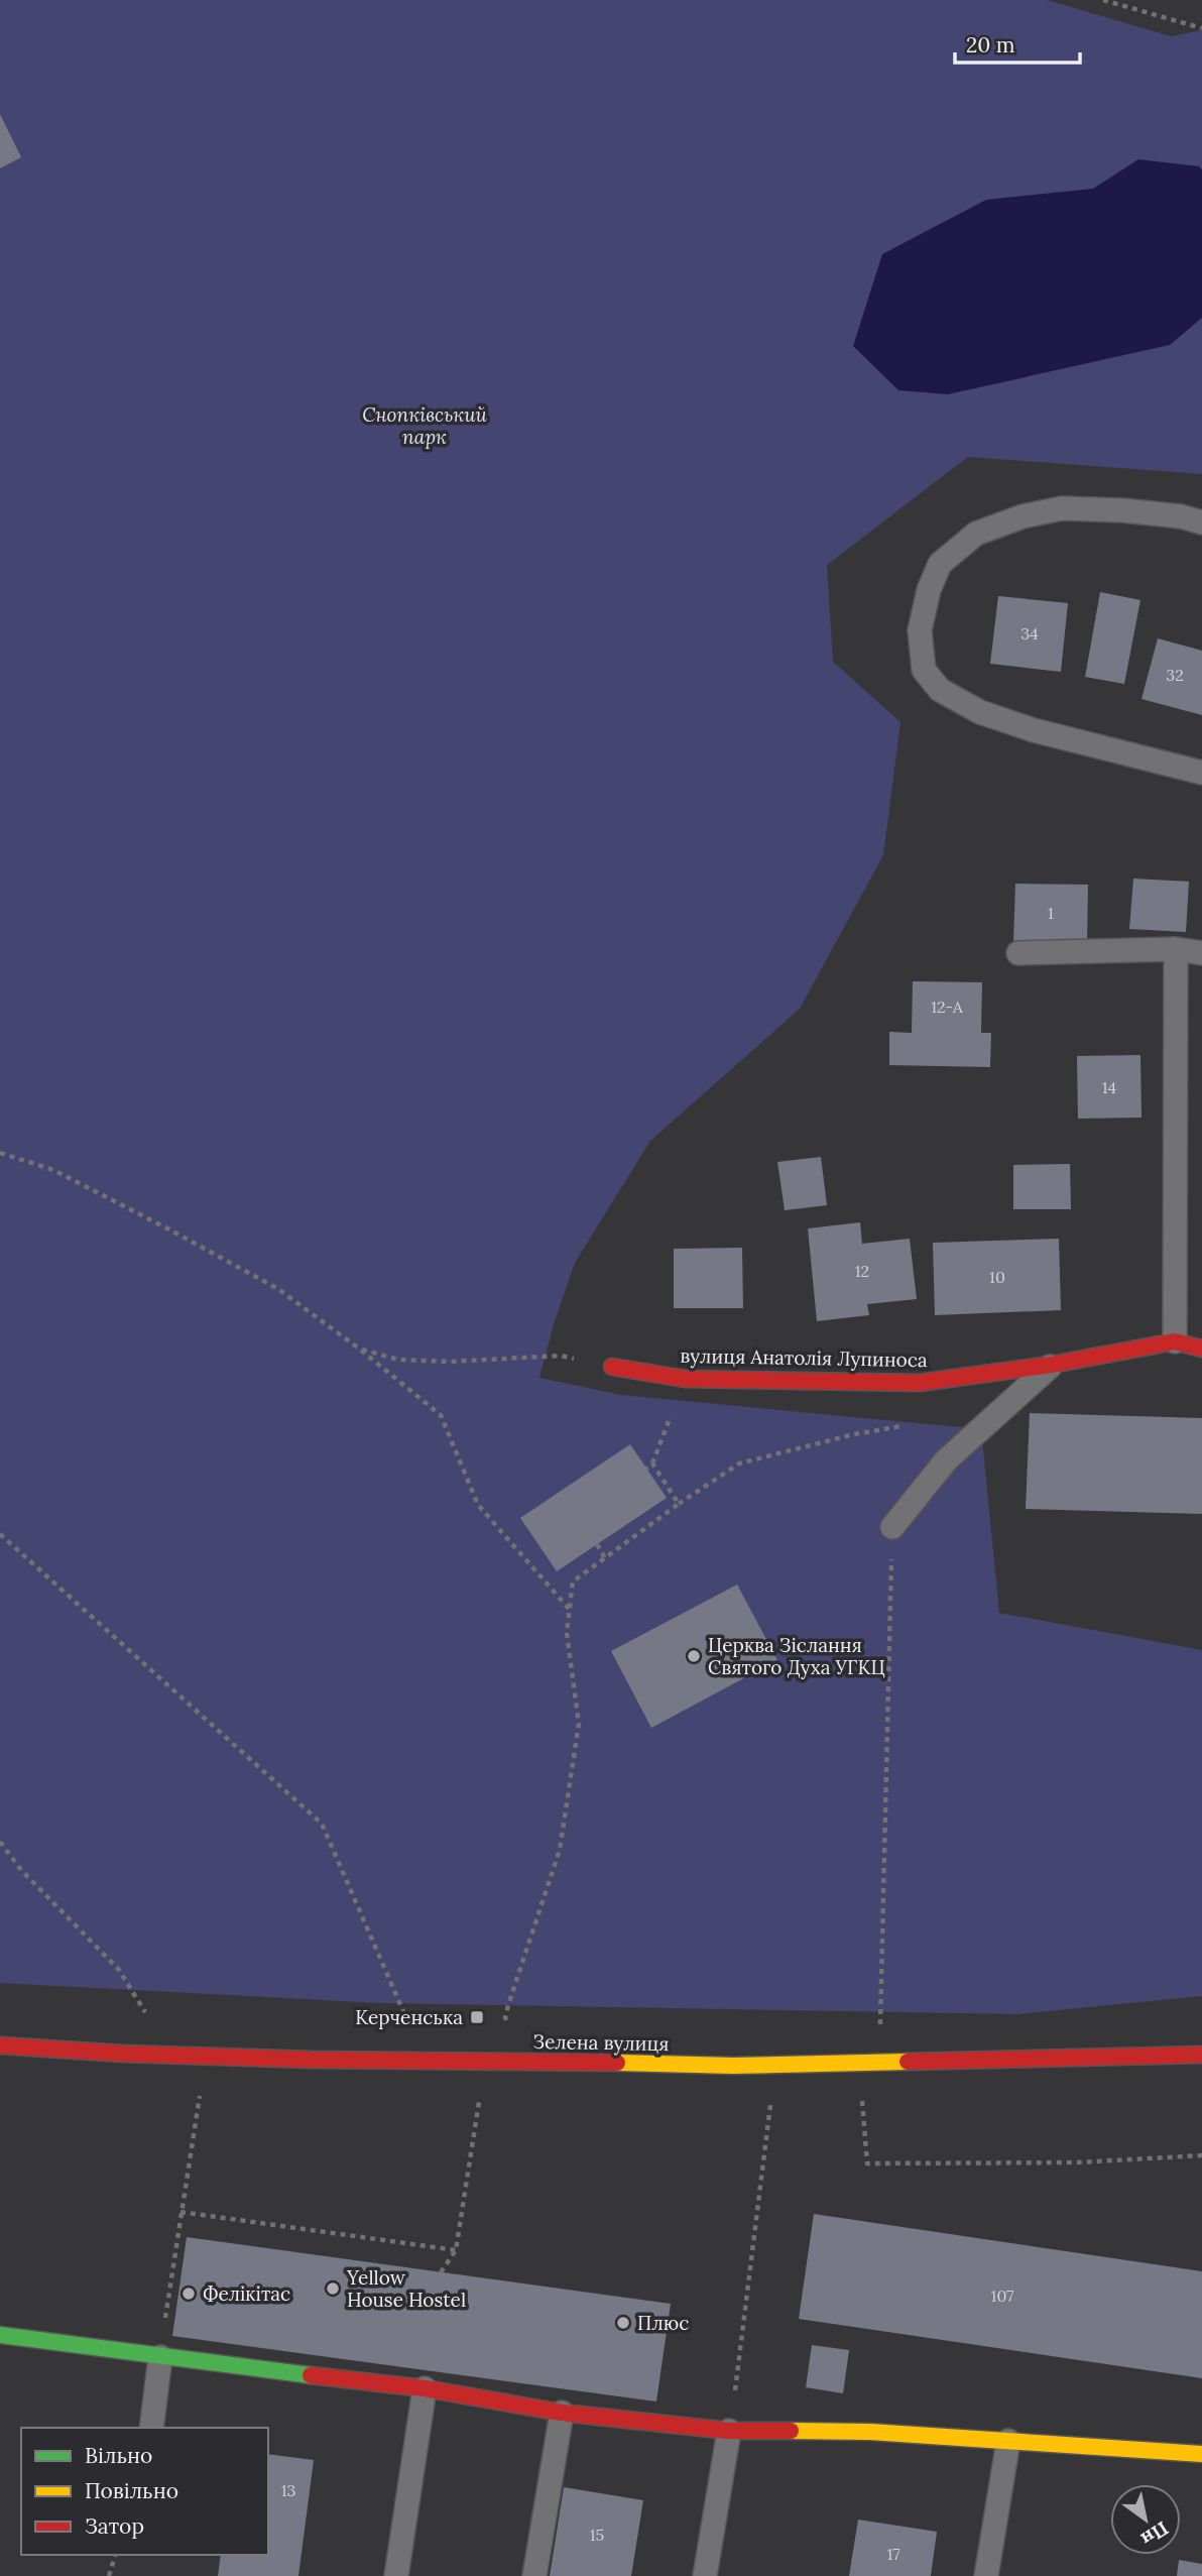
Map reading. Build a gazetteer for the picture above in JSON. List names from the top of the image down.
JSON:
{
  "streets": {
    "street": ["вулиця Анатолія Лупиноса", "Зелена вулиця"]
  },
  "parks": ["Снопківський парк"],
  "places": {
    "other": [
      "Церква Зіслання Святого Духа УГКЦ",
      "Yellow House Hostel",
      "Фелікітас",
      "Плюс"
    ],
    "transit": ["Керченська"]
  },
  "house_numbers": [
    "34",
    "32",
    "1",
    "12-А",
    "14",
    "12",
    "10",
    "107",
    "13",
    "15",
    "17"
  ],
  "legend": ["Вільно", "Повільно", "Затор"],
  "scale_bar": "20 m",
  "north": "bottom right"
}
